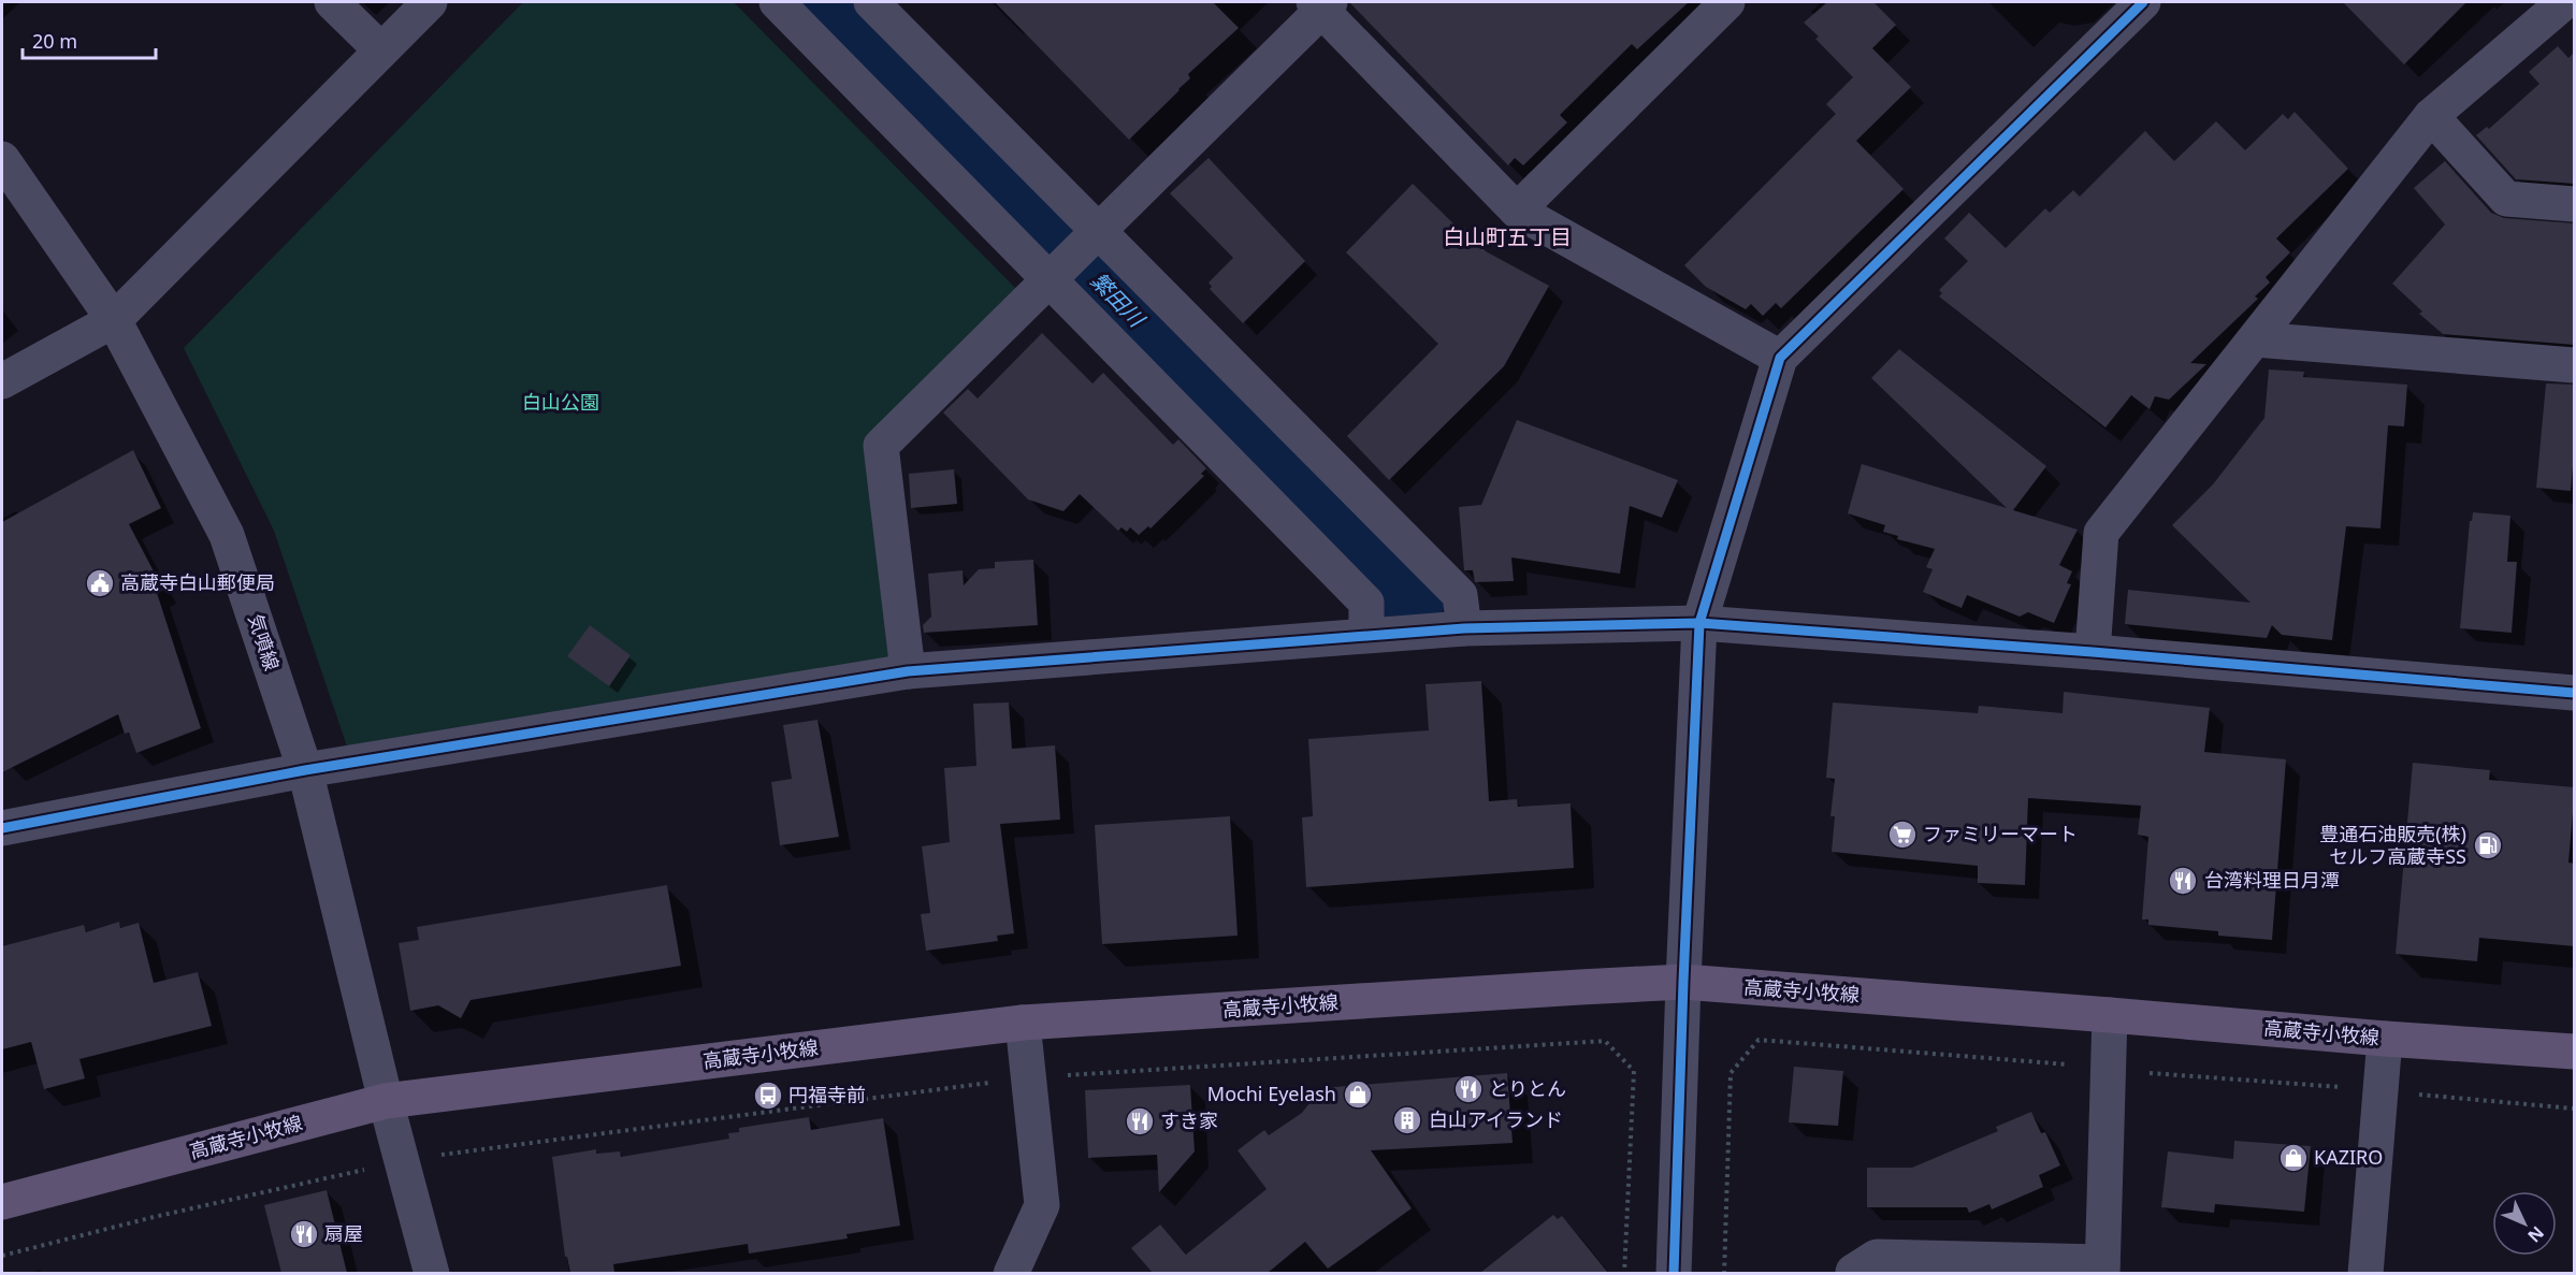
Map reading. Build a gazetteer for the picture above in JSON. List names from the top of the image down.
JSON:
{
  "streets": {
    "main road": ["高蔵寺小牧線"],
    "street": ["気噴線"]
  },
  "crossings": [
    ["気噴線", "高蔵寺小牧線"]
  ],
  "districts": ["白山町五丁目"],
  "water": ["繁田川"],
  "parks": ["白山公園"],
  "places": {
    "public building": ["高蔵寺白山郵便局"],
    "supermarket": ["ファミリーマート"],
    "fuel station": ["豊通石油販売(株) セルフ高蔵寺SS"],
    "restaurant": [
      "台湾料理日月潭",
      "とりとん",
      "すき家",
      "扇屋"
    ],
    "shop": ["Mochi Eyelash", "KAZIRO"],
    "bus stop": ["円福寺前"],
    "building": ["白山アイランド"]
  },
  "scale_bar": "20 m",
  "north": "bottom right"
}
